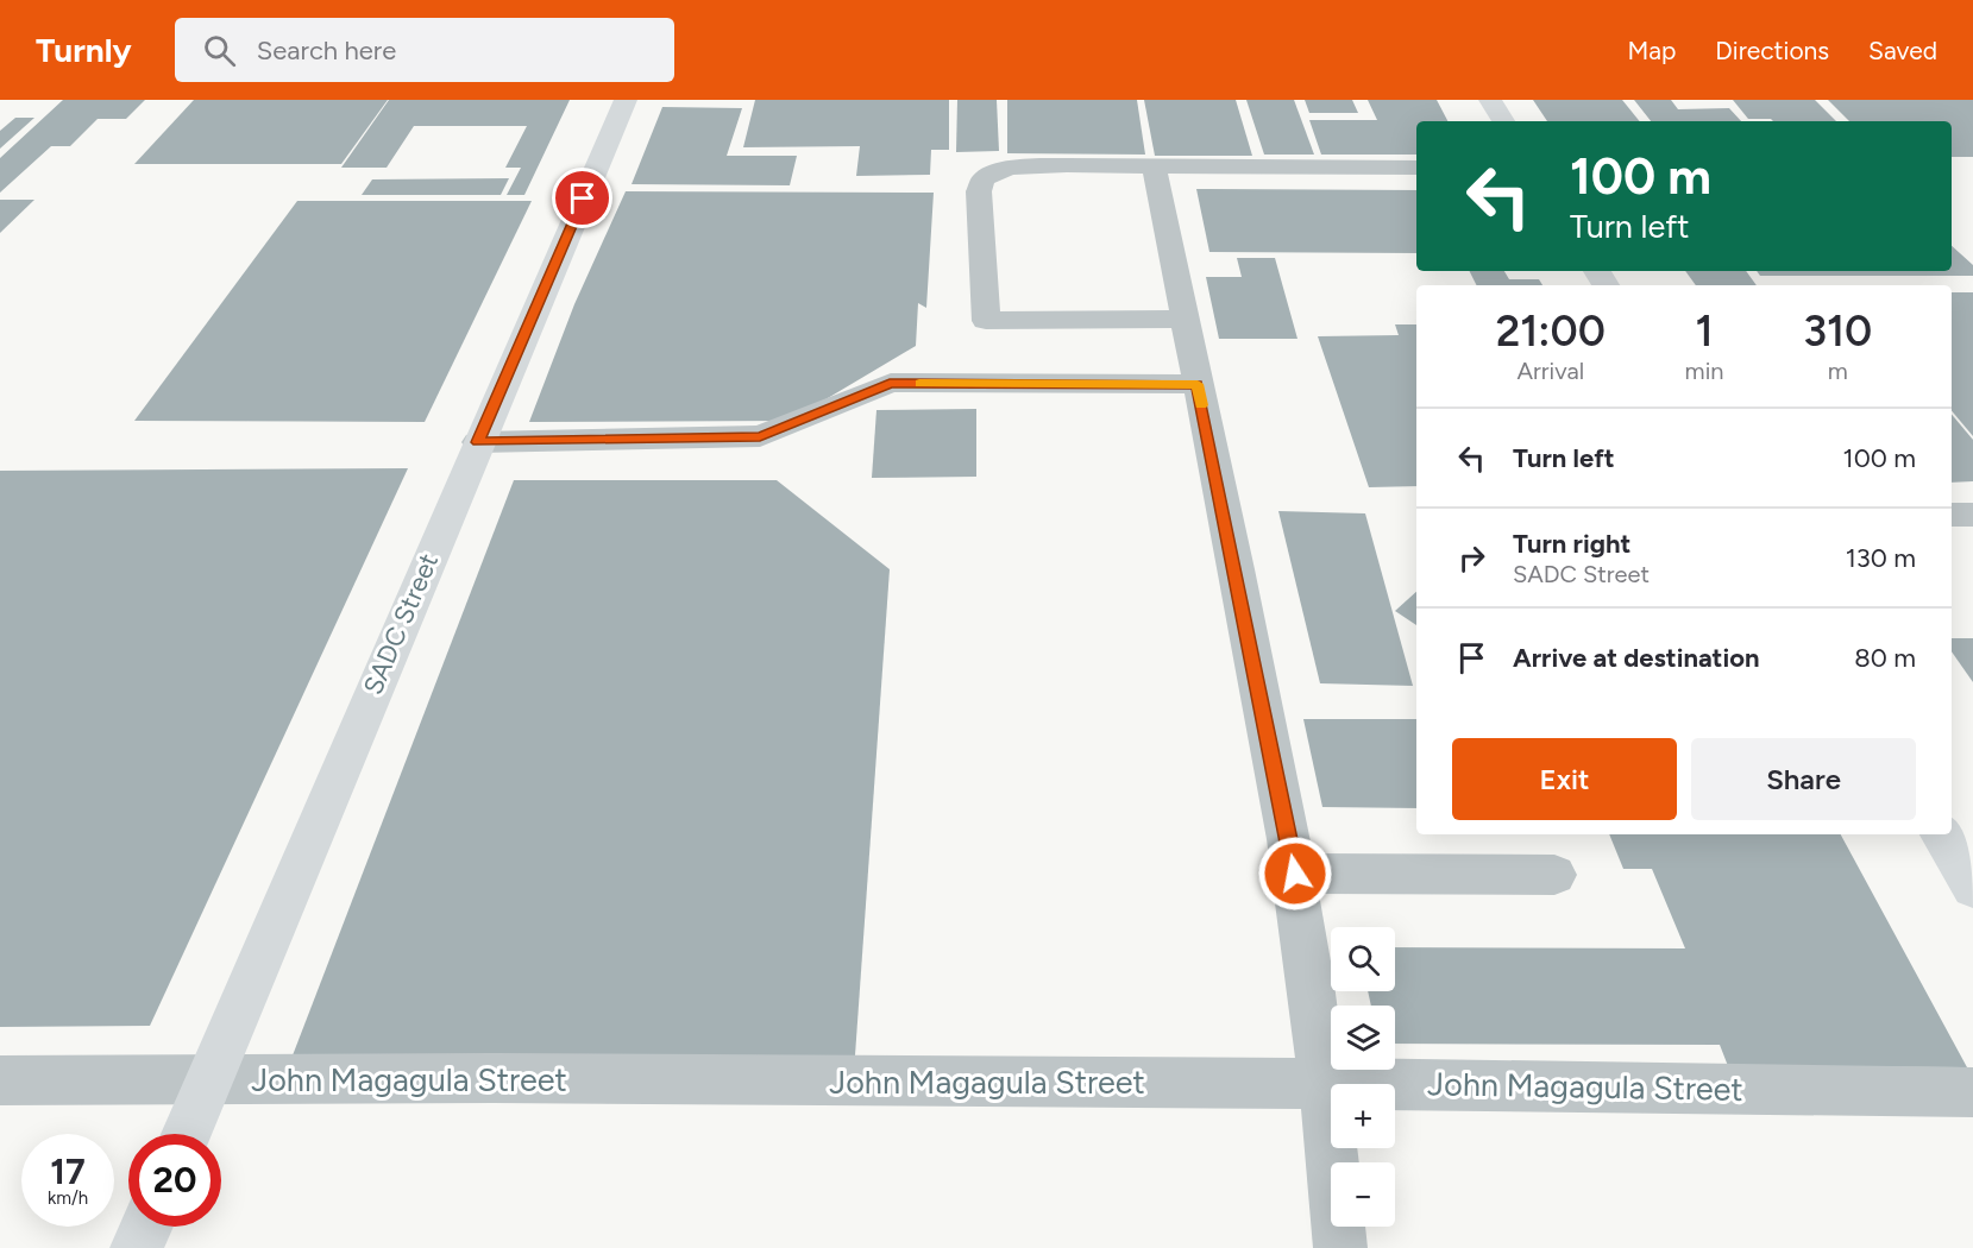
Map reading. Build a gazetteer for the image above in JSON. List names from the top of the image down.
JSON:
{
  "streets": {
    "main road": ["SADC Street"],
    "street": ["John Magagula Street"]
  },
  "crossings": [
    ["SADC Street", "John Magagula Street"]
  ],
  "page": {
    "header": "Turnly",
    "search": "Search here",
    "nav": ["Map", "Directions", "Saved"],
    "turn": ["100 m", "Turn left"],
    "eta": [
      "21:00",
      "Arrival",
      "1",
      "min",
      "310",
      "m"
    ],
    "list": [
      {
        "name": "Turn left",
        "value": "100 m"
      },
      {
        "name": "Turn right",
        "note": "SADC Street",
        "value": "130 m"
      },
      {
        "name": "Arrive at destination",
        "value": "80 m"
      }
    ],
    "buttons": ["Exit", "Share"],
    "map_buttons": ["+", "−"],
    "speed": "17 km/h",
    "limit": "20"
  }
}
